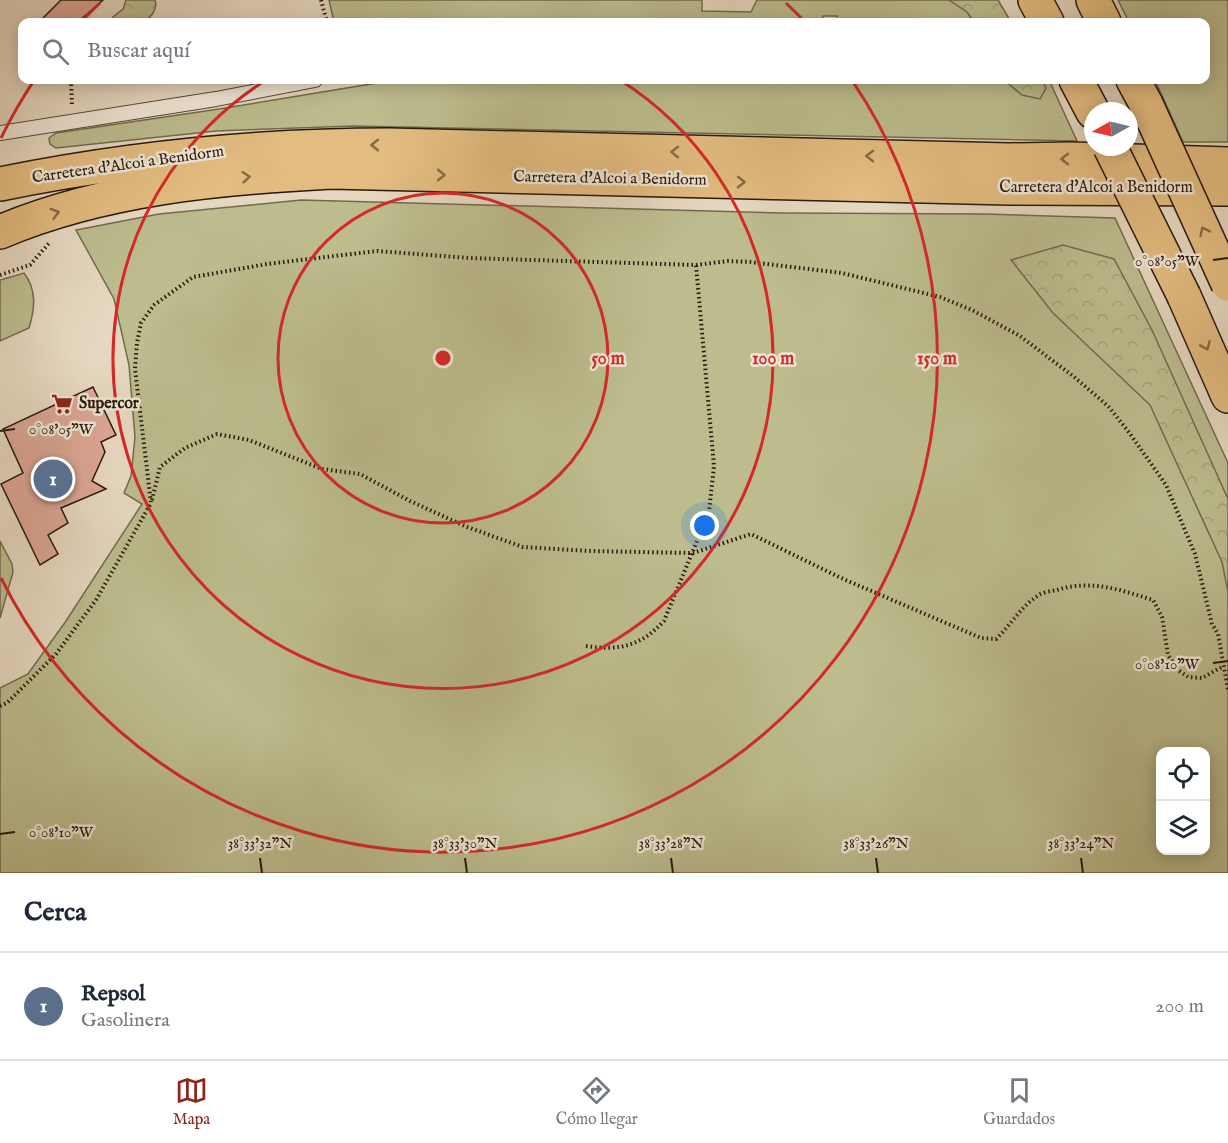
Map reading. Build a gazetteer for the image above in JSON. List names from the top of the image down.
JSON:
{
  "streets": {
    "main road": ["Carretera d'Alcoi a Benidorm"]
  },
  "places": {
    "supermarket": ["Supercor"]
  },
  "north": "left",
  "page": {
    "search": "Buscar aquí",
    "pins": "1",
    "heading": "Cerca",
    "list": [
      {
        "mark": "1",
        "name": "Repsol",
        "note": "Gasolinera",
        "value": "200 m"
      }
    ],
    "nav": ["Mapa", "Cómo llegar", "Guardados"]
  },
  "coordinates": [
    "0°08'05\"W",
    "0°08'10\"W",
    "38°33'32\"N",
    "38°33'30\"N",
    "38°33'28\"N",
    "38°33'26\"N",
    "38°33'24\"N"
  ],
  "rings": ["50 m", "100 m", "150 m"]
}
